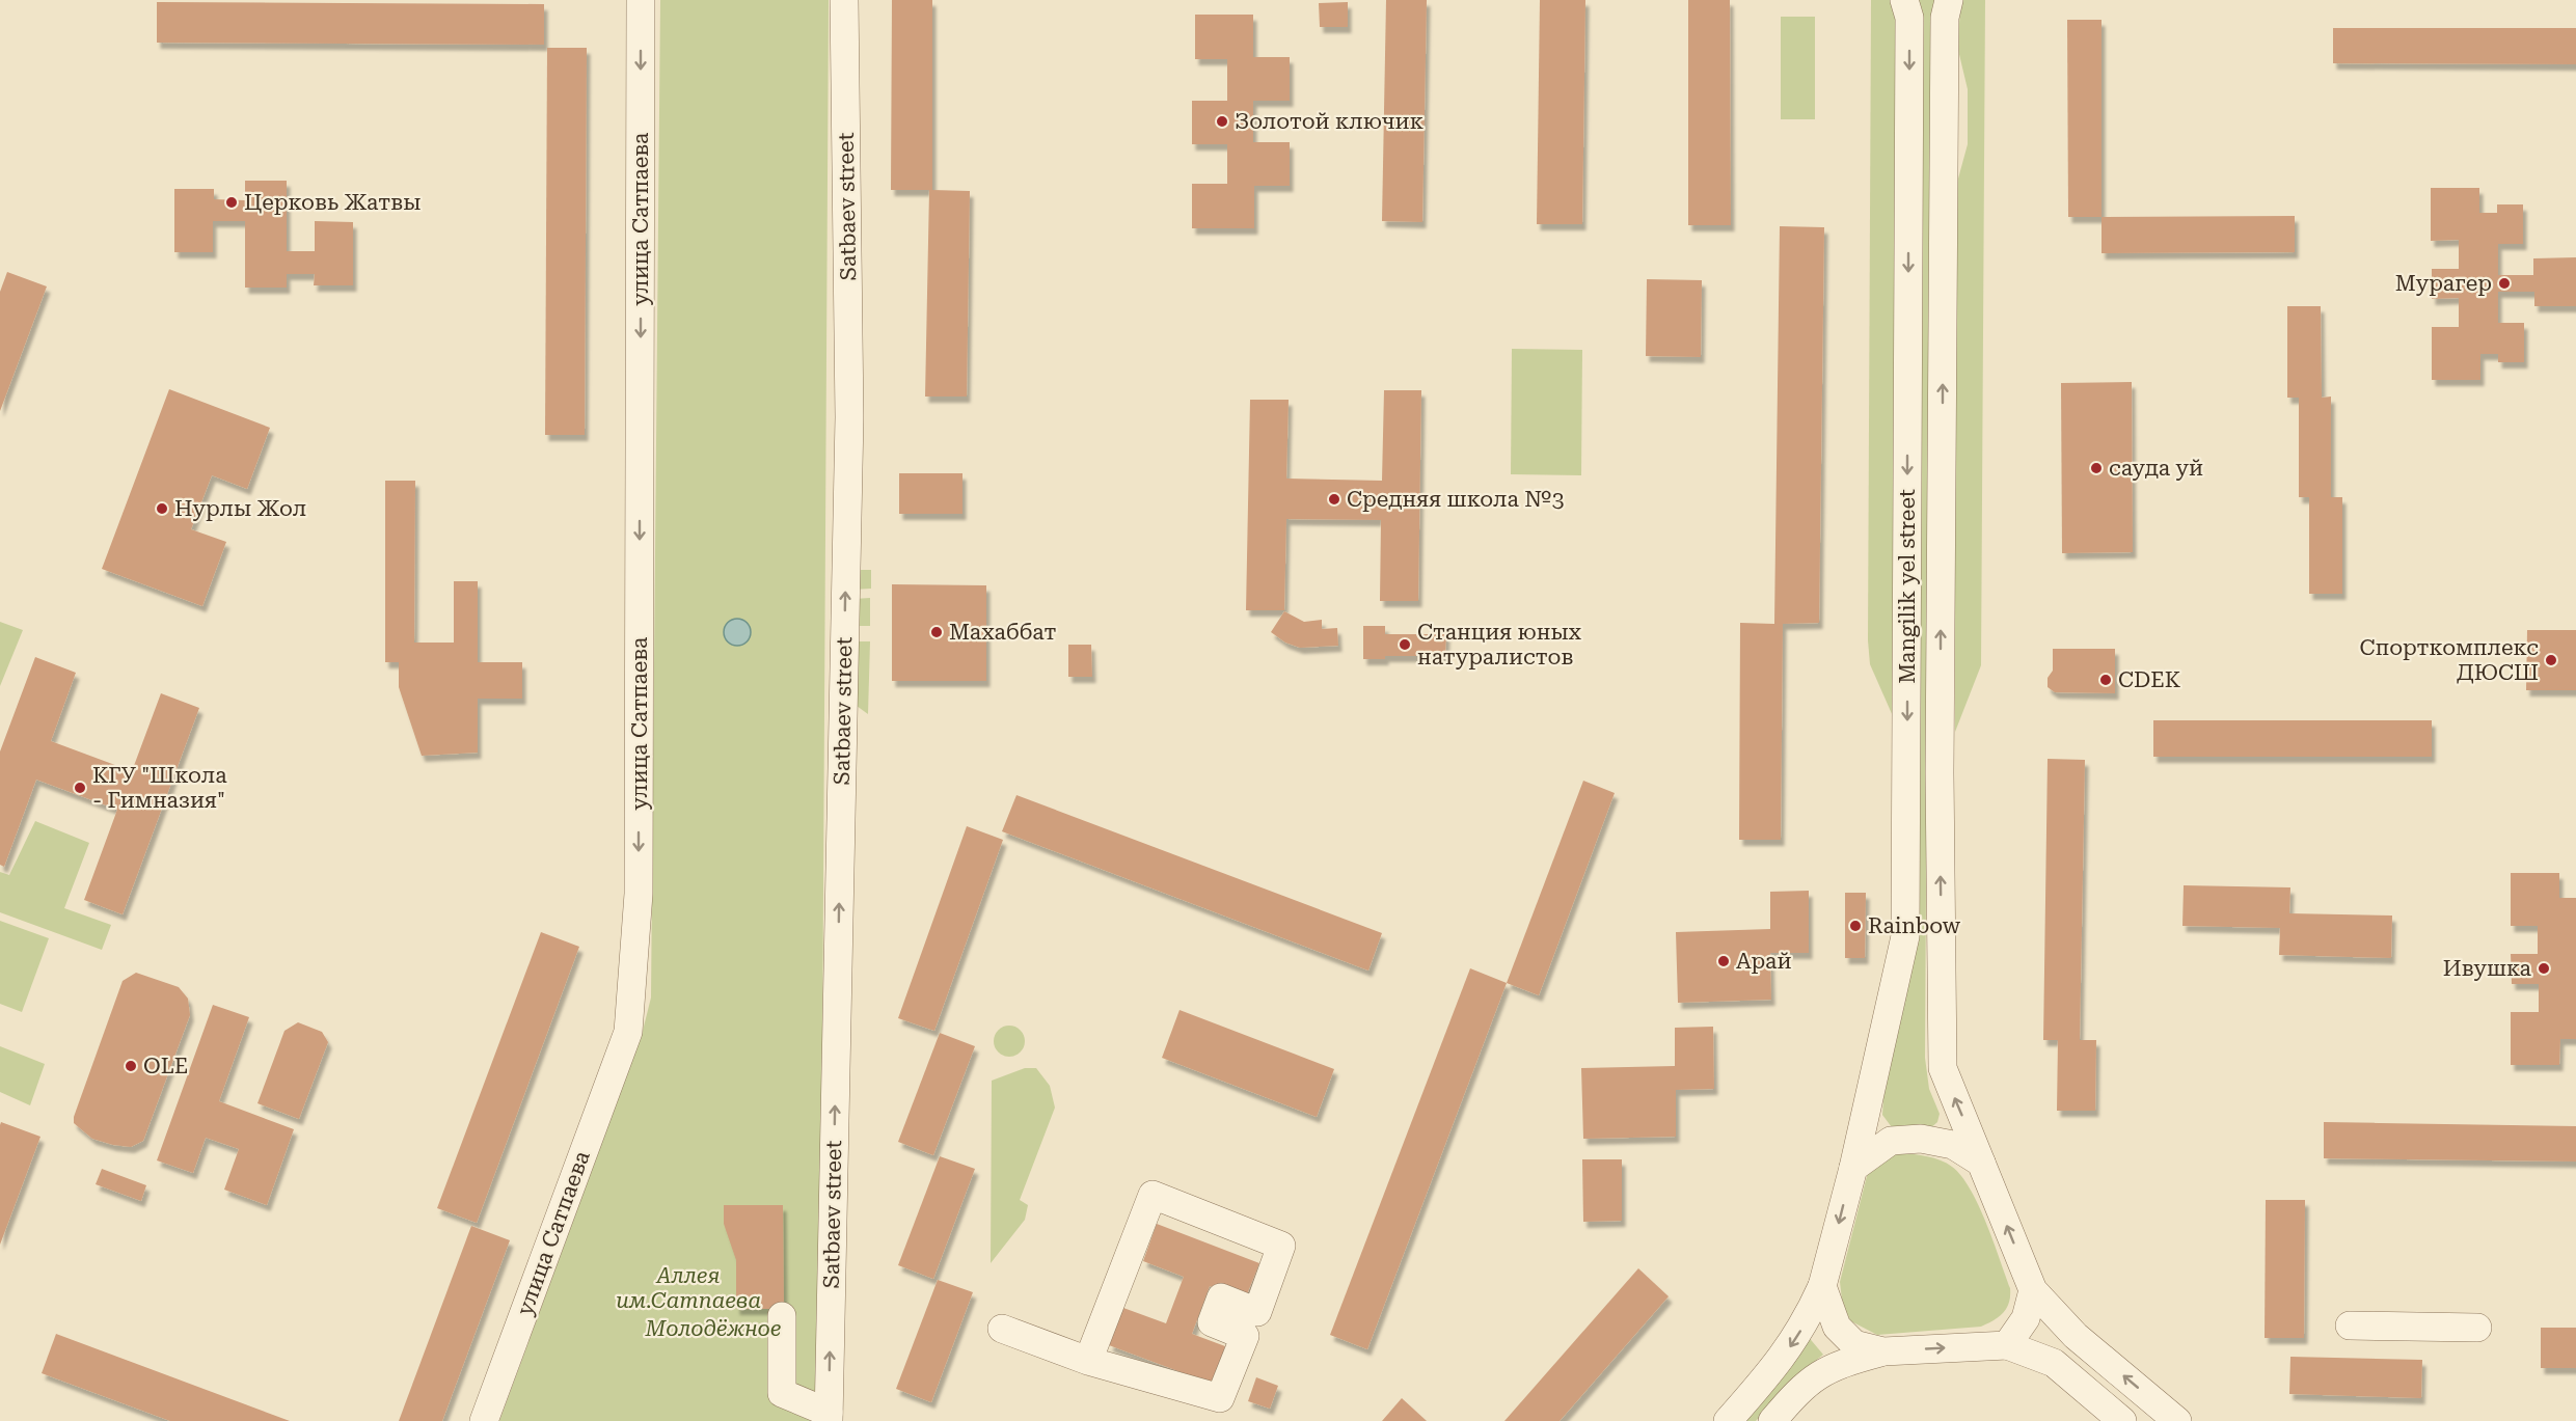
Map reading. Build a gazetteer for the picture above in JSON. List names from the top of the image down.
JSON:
{
  "streets": {
    "street": ["Satbaev street", "улица Сатпаева", "Mangilik yel street"]
  },
  "one_way": ["Satbaev street", "улица Сатпаева"],
  "parks": ["Аллея им.Сатпаева", "Молодёжное"],
  "places": [
    "Золотой ключик",
    "Церковь Жатвы",
    "Мурагер",
    "сауда уй",
    "Средняя школа №3",
    "Нурлы Жол",
    "Махаббат",
    "Станция юных натуралистов",
    "Спорткомплекс ДЮСШ",
    "CDEK",
    "КГУ \"Школа - Гимназия\"",
    "Rainbow",
    "Арай",
    "Ивушка",
    "OLE"
  ]
}
